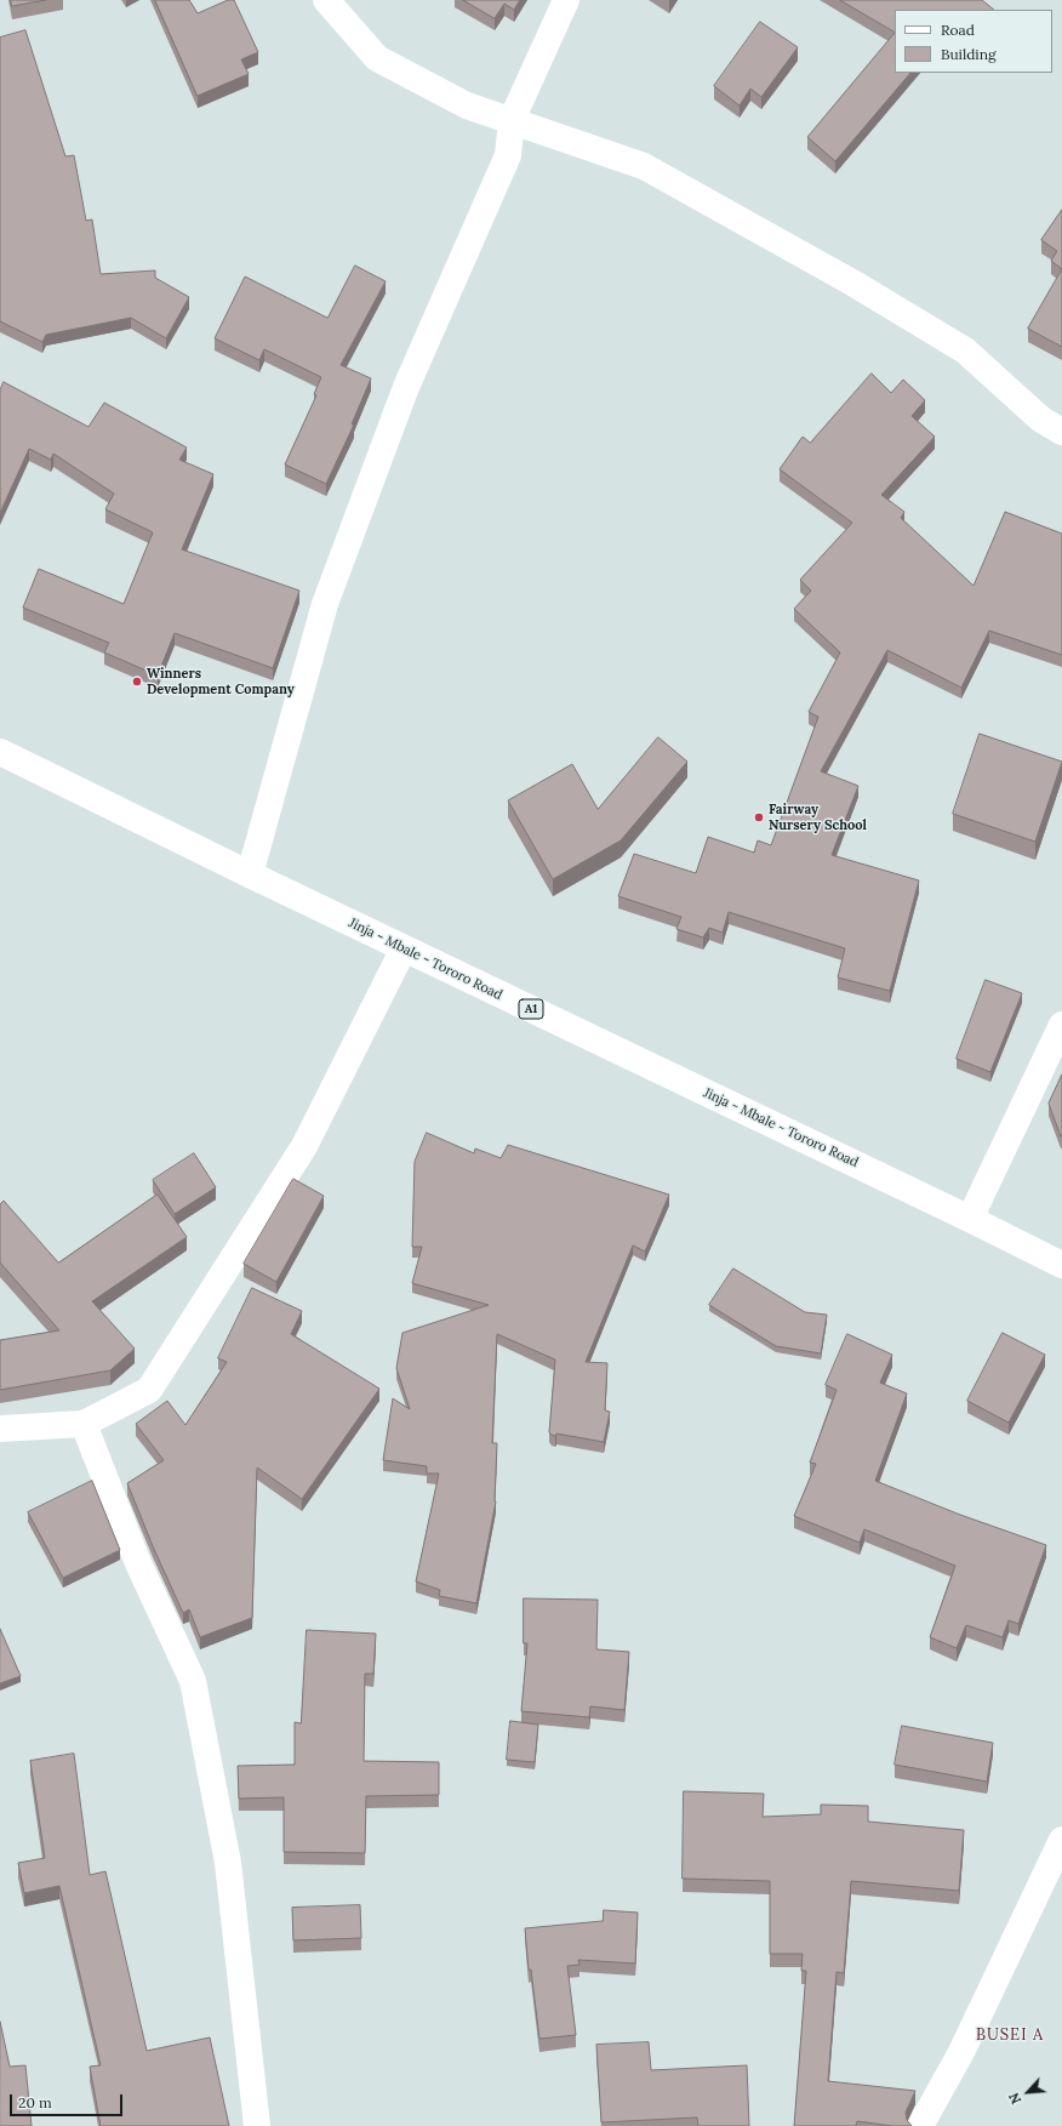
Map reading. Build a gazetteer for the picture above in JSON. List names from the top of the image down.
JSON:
{
  "streets": {
    "street": ["Jinja - Mbale - Tororo Road", "A1"]
  },
  "districts": ["BUSEI A"],
  "places": ["Winners Development Company", "Fairway Nursery School"],
  "legend": ["Road", "Building"],
  "scale_bar": "20 m",
  "north": "bottom left"
}
